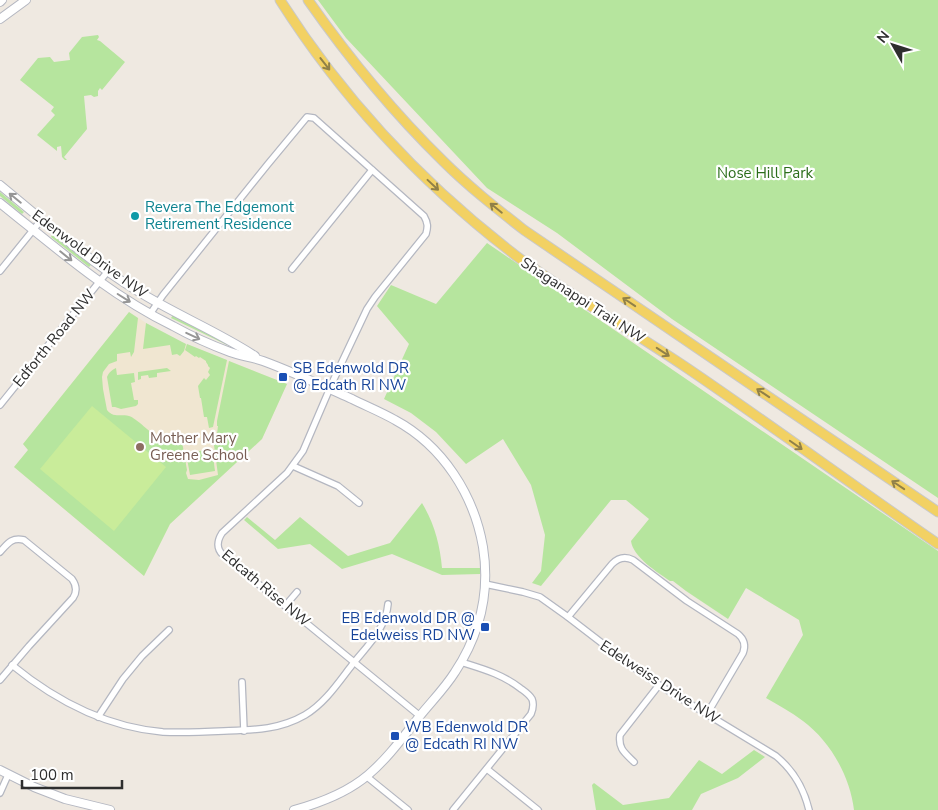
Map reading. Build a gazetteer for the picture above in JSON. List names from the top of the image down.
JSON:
{
  "streets": {
    "main road": ["Shaganappi Trail NW"],
    "street": [
      "Edenwold Drive NW",
      "Edforth Road NW",
      "Edcath Rise NW",
      "Edelweiss Drive NW"
    ]
  },
  "crossings": [
    ["Edenwold Drive NW", "Edforth Road NW"],
    ["Edenwold Drive NW", "Edcath Rise NW"],
    ["Edenwold Drive NW", "Edelweiss Drive NW"]
  ],
  "parks": ["Nose Hill Park"],
  "places": {
    "other": ["Revera The Edgemont Retirement Residence", "Mother Mary Greene School"],
    "transit": ["SB Edenwold DR @ Edcath RI NW", "EB Edenwold DR @ Edelweiss RD NW", "WB Edenwold DR @ Edcath RI NW"]
  },
  "scale_bar": "100 m",
  "north": "top left"
}
